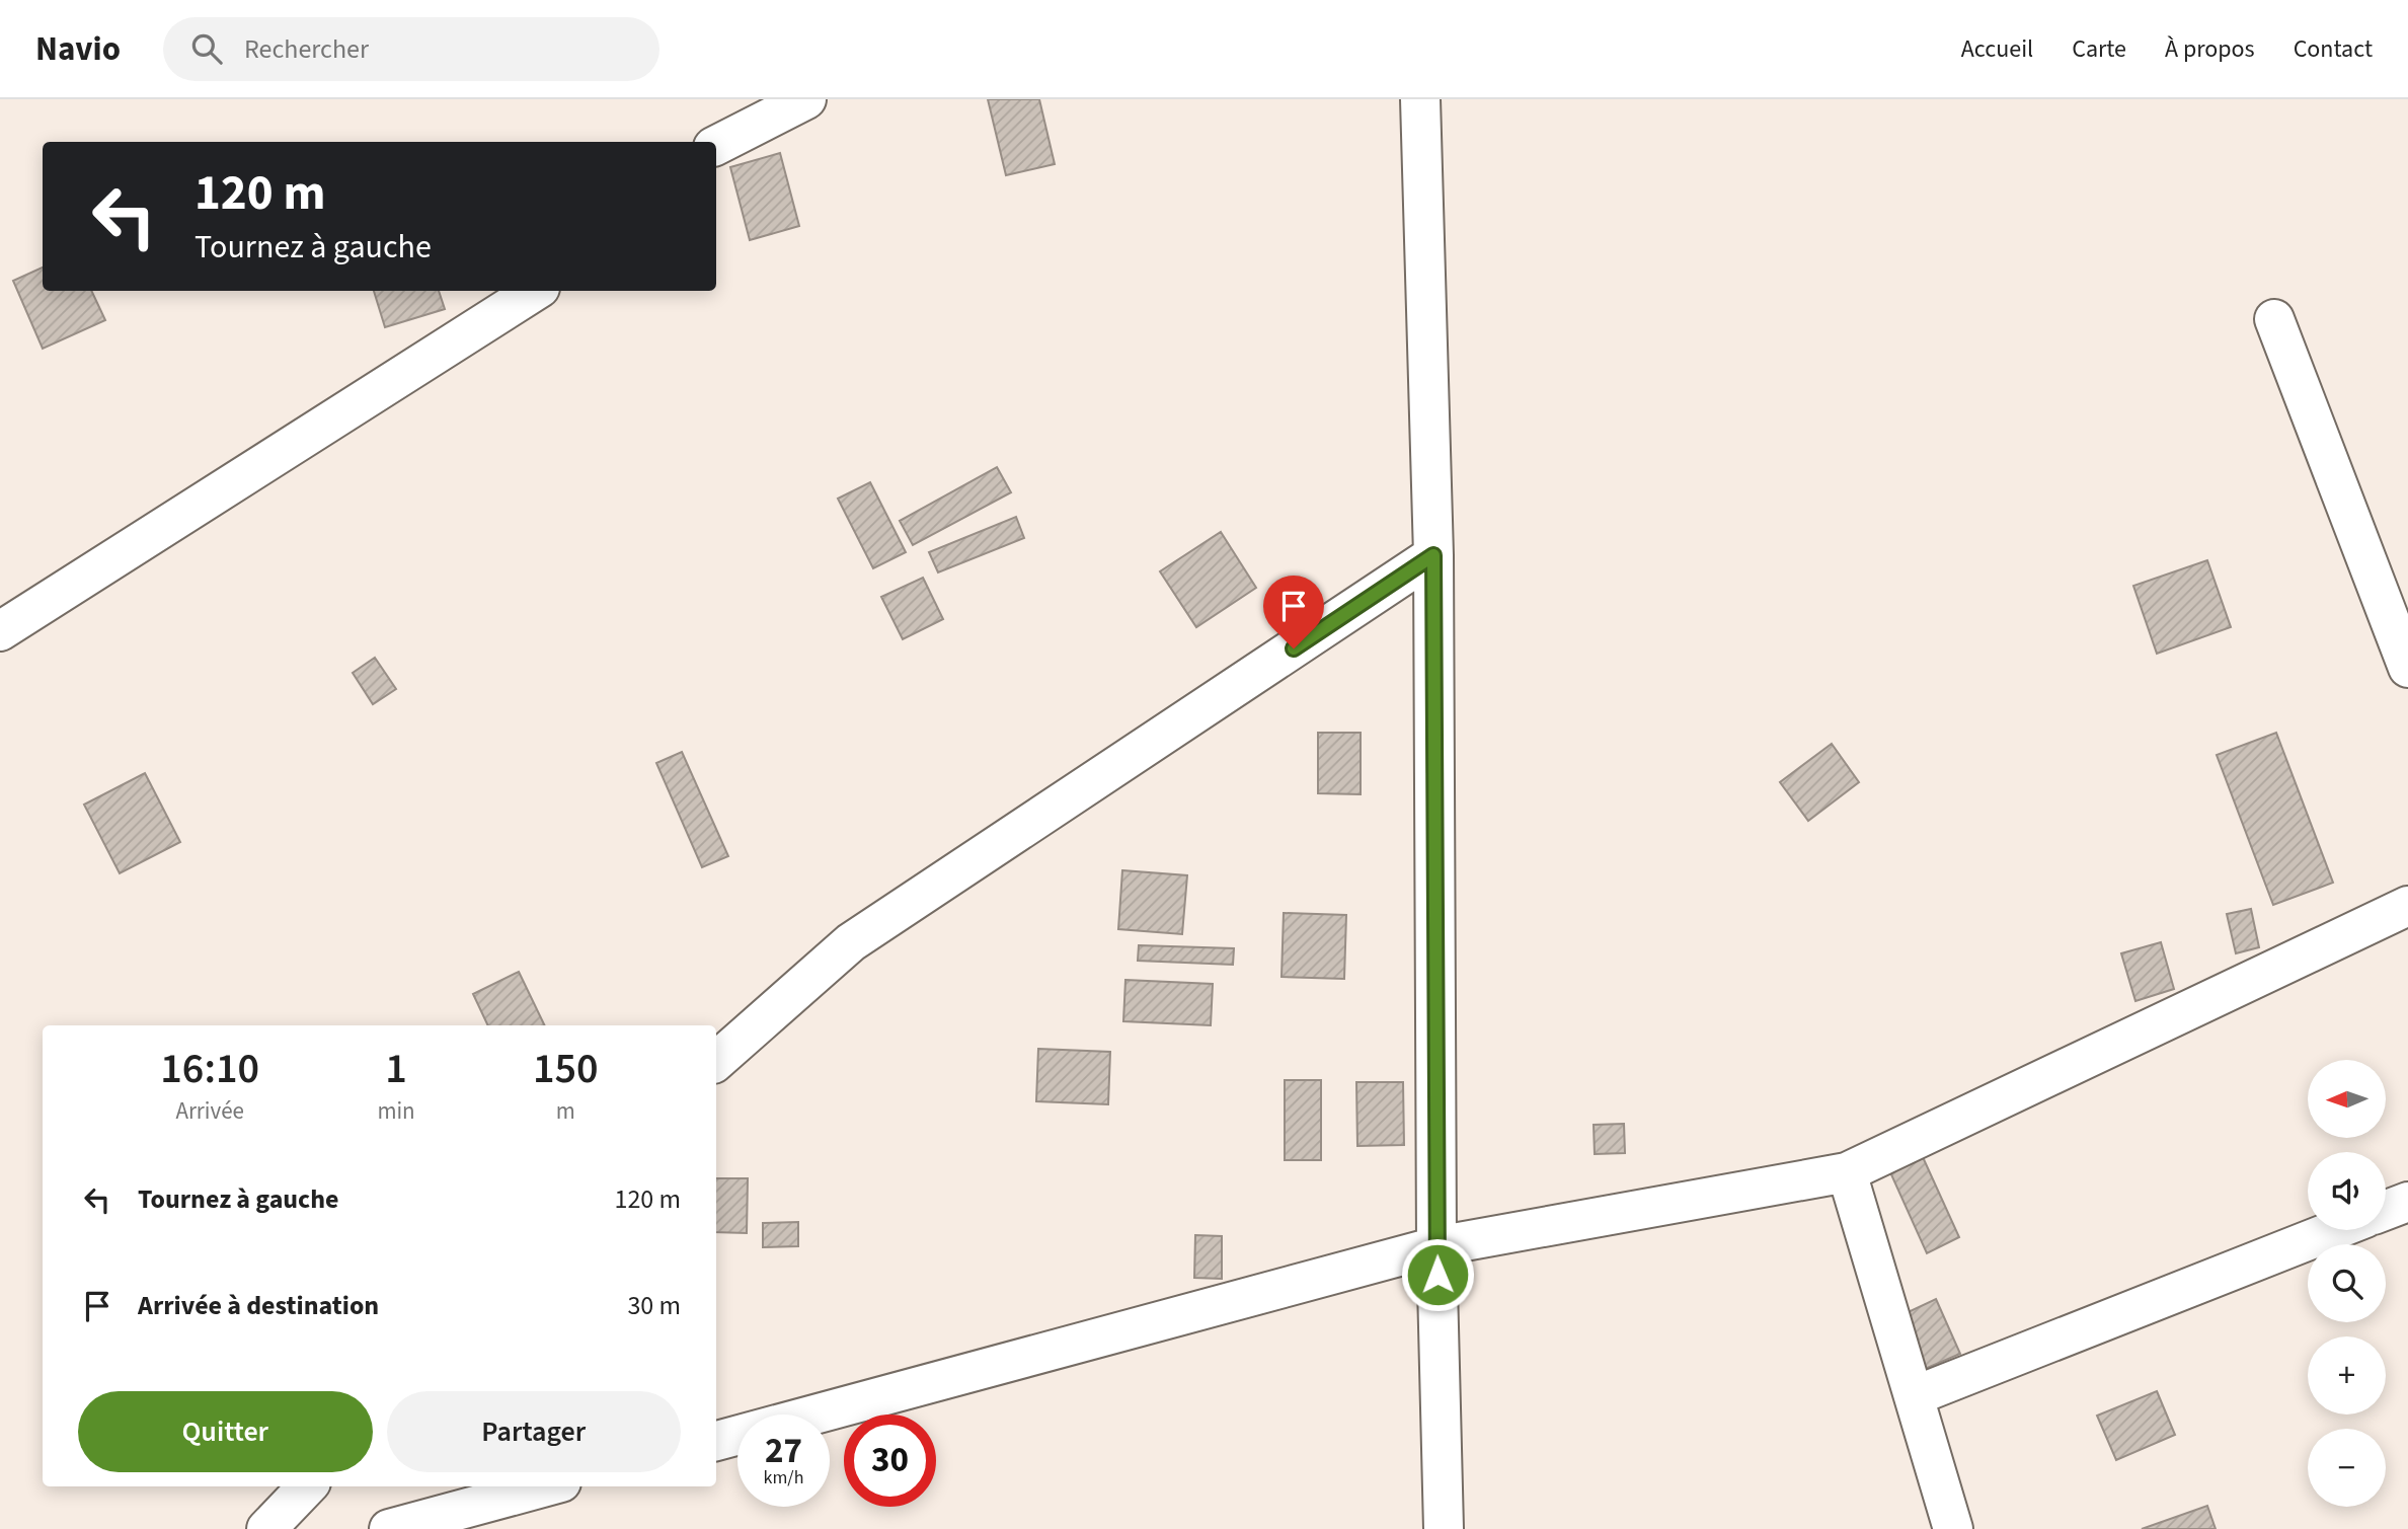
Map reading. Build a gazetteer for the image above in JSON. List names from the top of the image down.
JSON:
{
  "north": "left",
  "page": {
    "header": "Navio",
    "search": "Rechercher",
    "nav": [
      "Accueil",
      "Carte",
      "À propos",
      "Contact"
    ],
    "turn": ["120 m", "Tournez à gauche"],
    "eta": [
      "16:10",
      "Arrivée",
      "1",
      "min",
      "150",
      "m"
    ],
    "map_buttons": ["+", "−"],
    "list": [
      {
        "name": "Tournez à gauche",
        "value": "120 m"
      },
      {
        "name": "Arrivée à destination",
        "value": "30 m"
      }
    ],
    "buttons": ["Quitter", "Partager"],
    "speed": "27 km/h",
    "limit": "30"
  }
}
